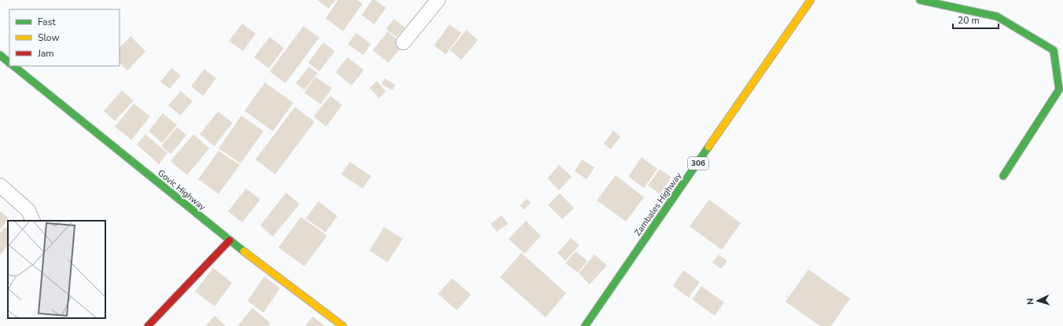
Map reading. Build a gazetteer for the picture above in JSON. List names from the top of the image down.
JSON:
{
  "streets": {
    "main road": ["306", "Govic Highway", "Zambales Highway"]
  },
  "legend": ["Fast", "Slow", "Jam"],
  "scale_bar": "20 m",
  "north": "left"
}
